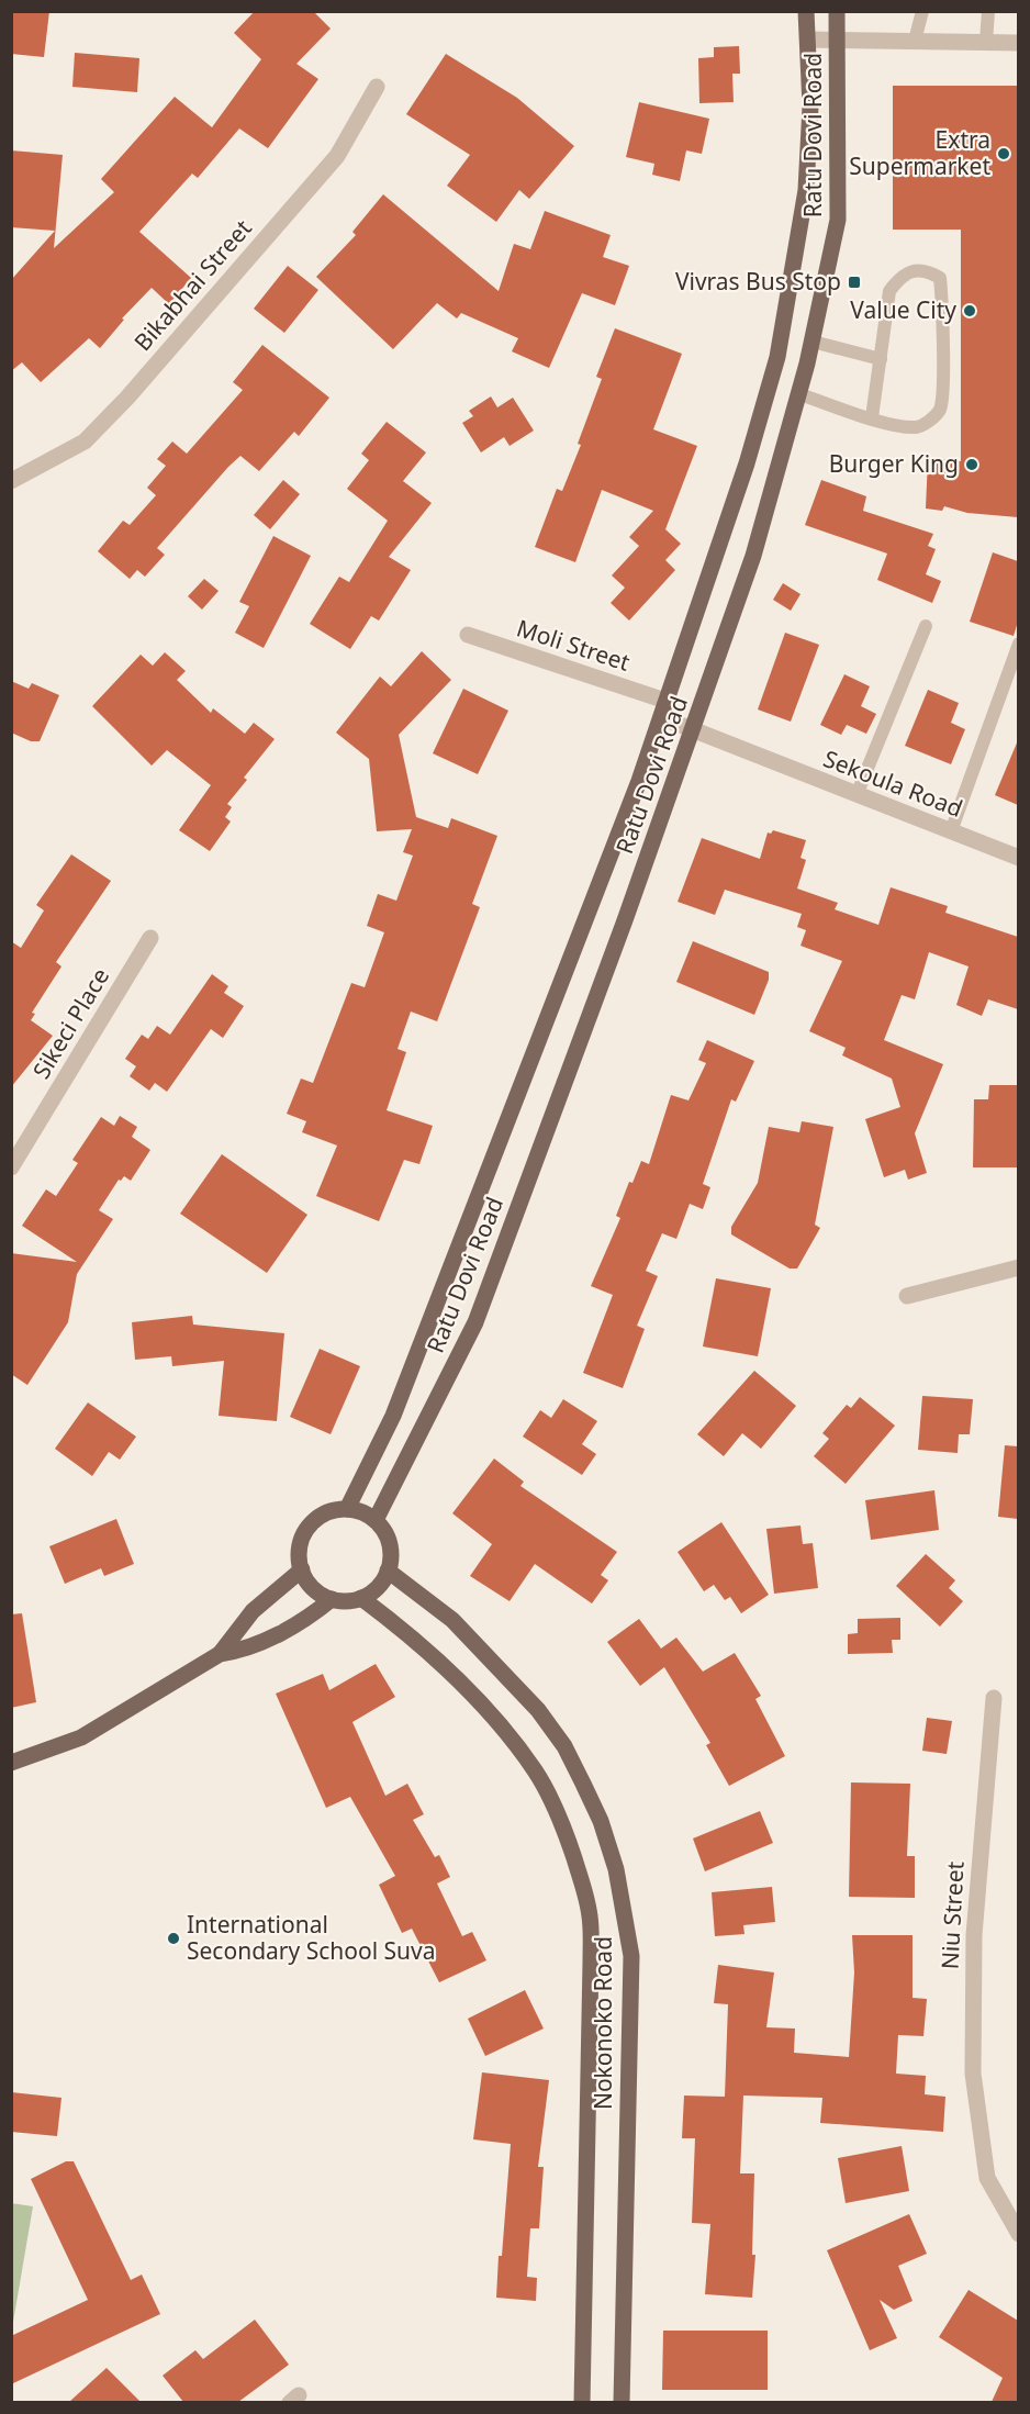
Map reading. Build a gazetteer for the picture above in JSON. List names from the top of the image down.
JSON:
{
  "streets": {
    "main road": ["Ratu Dovi Road", "Nokonoko Road"],
    "street": [
      "Bikabhai Street",
      "Moli Street",
      "Sekoula Road",
      "Sikeci Place",
      "Niu Street"
    ]
  },
  "crossings": [
    ["Ratu Dovi Road", "Moli Street"],
    ["Ratu Dovi Road", "Sekoula Road"],
    ["Ratu Dovi Road", "Nokonoko Road"]
  ],
  "places": {
    "other": [
      "Extra Supermarket",
      "Value City",
      "Burger King",
      "International Secondary School Suva"
    ],
    "transit": ["Vivras Bus Stop"]
  }
}
